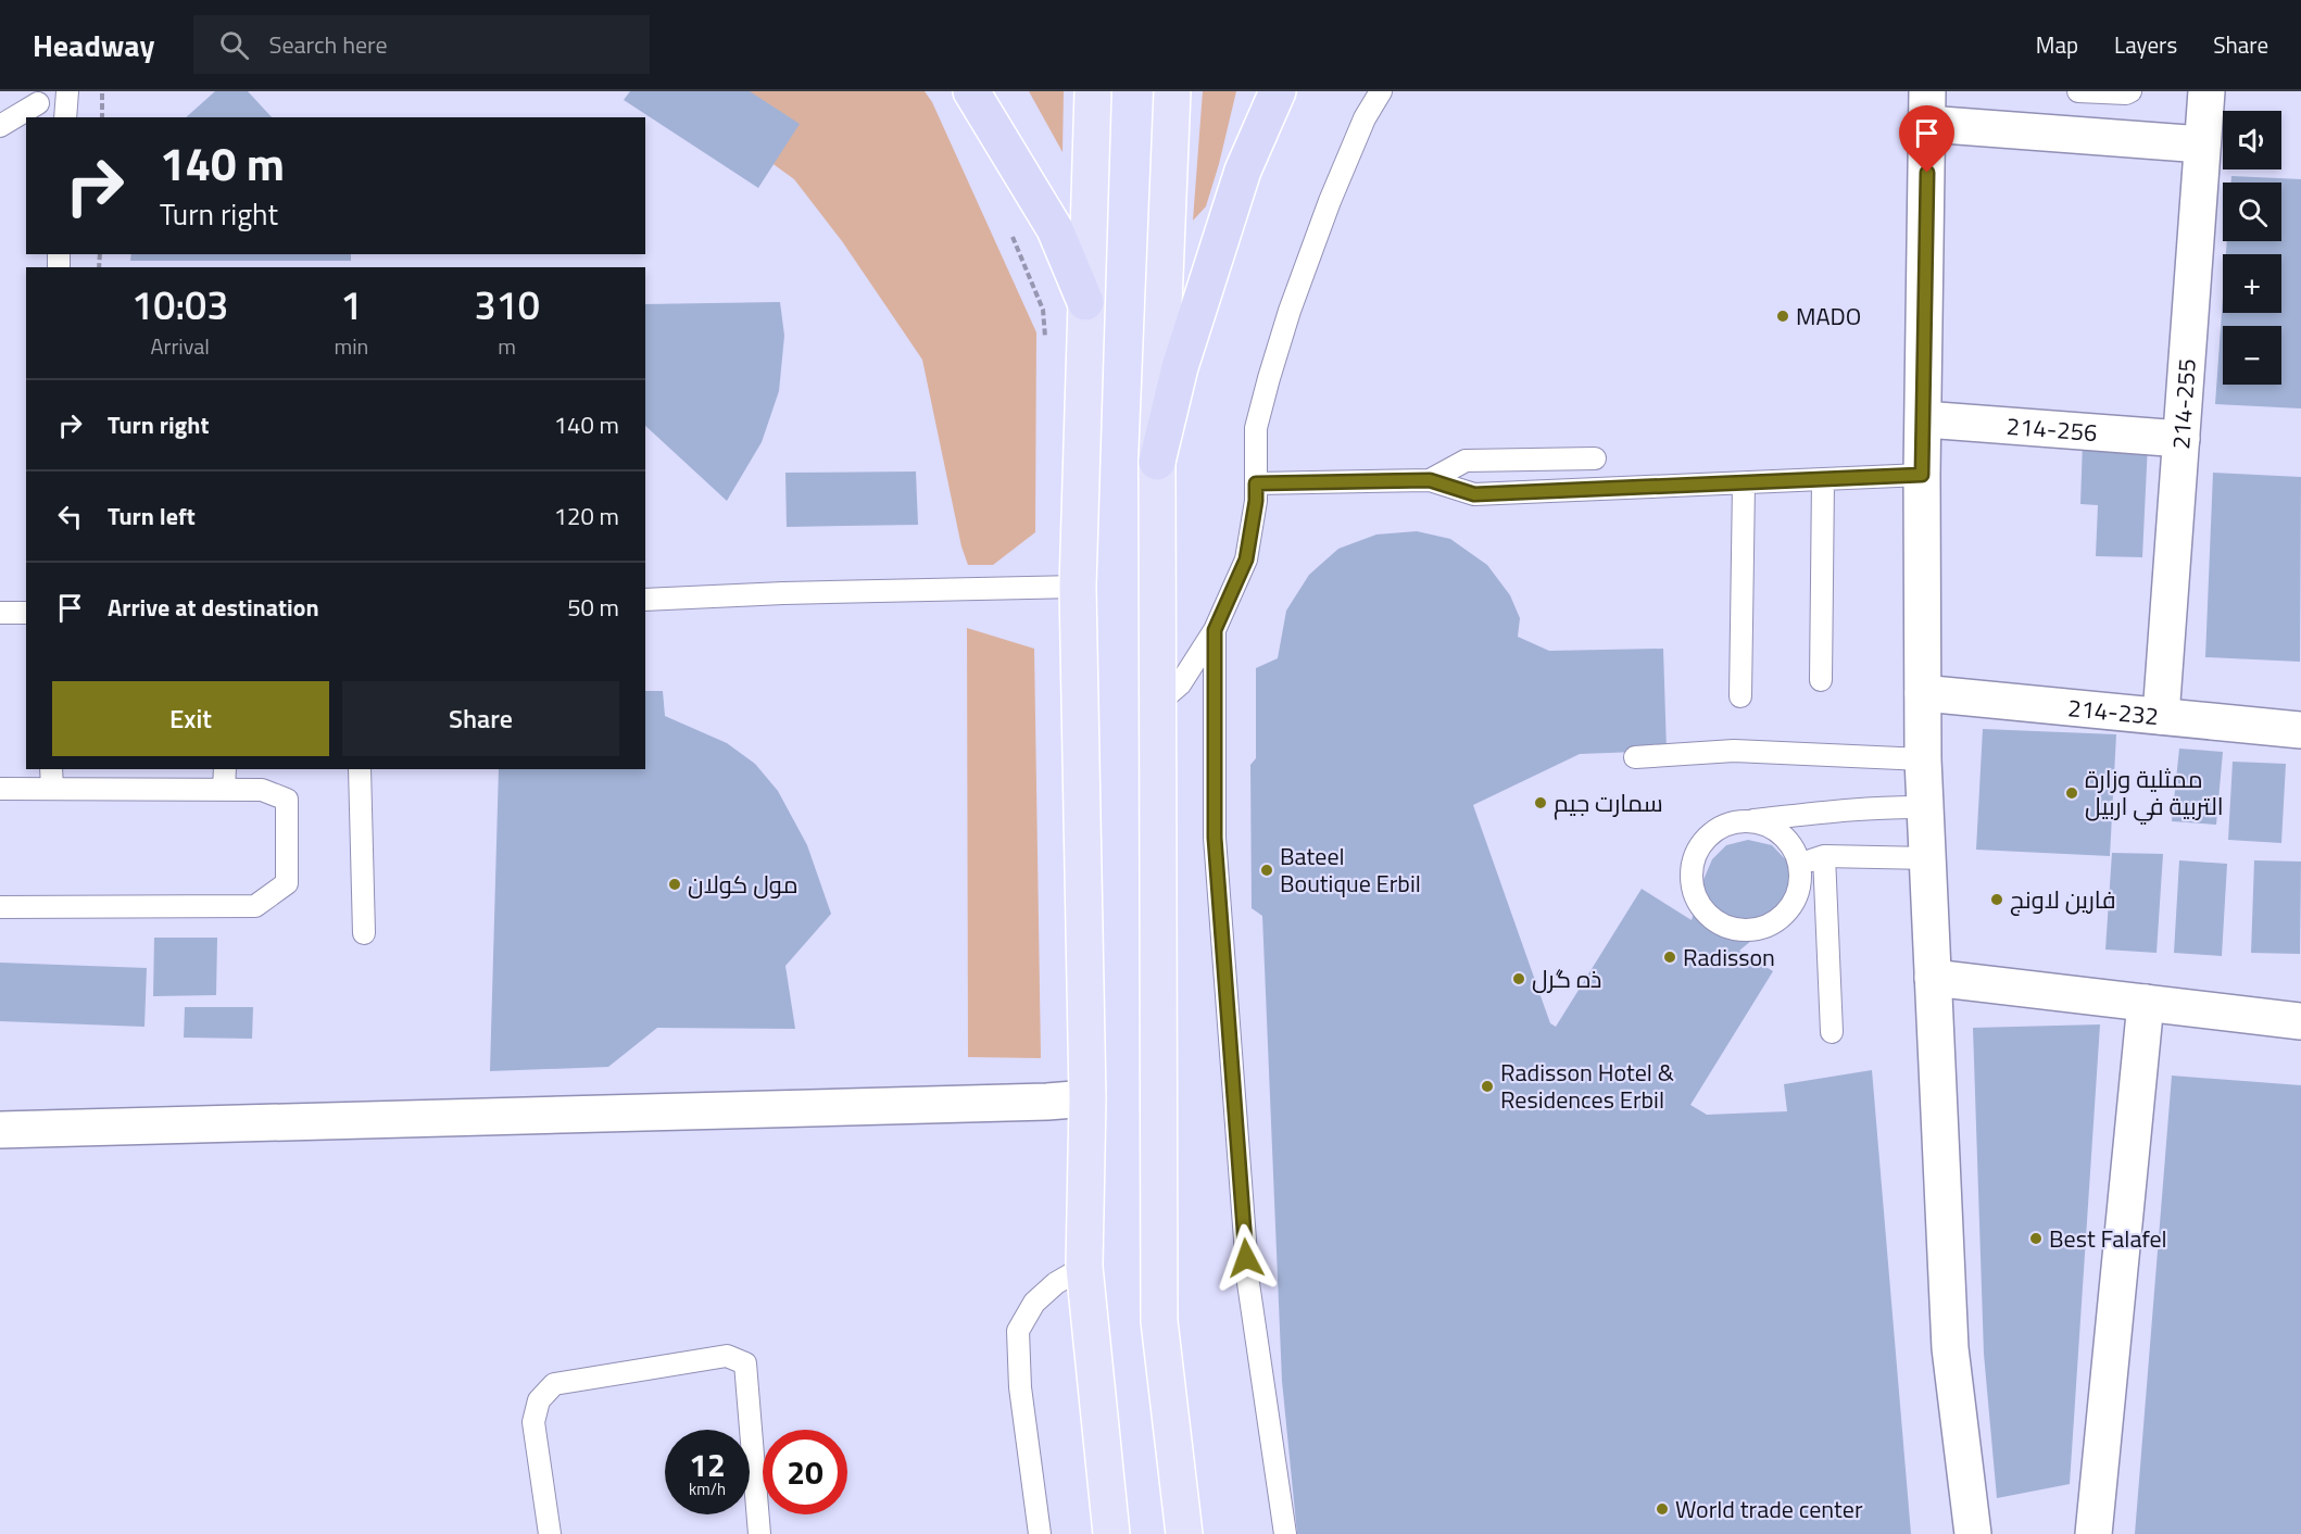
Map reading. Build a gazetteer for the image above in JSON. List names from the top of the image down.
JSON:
{
  "streets": {
    "street": ["214-255", "214-256", "214-232"]
  },
  "crossings": [
    ["214-255", "214-256"],
    ["214-255", "214-232"]
  ],
  "places": [
    "MADO",
    "ممثلية وزارة التربية في اربيل",
    "سمارت جیم",
    "Bateel Boutique Erbil",
    "مول كولان",
    "فارین لاونج",
    "Radisson",
    "ذه گرل",
    "Radisson Hotel & Residences Erbil",
    "Best Falafel",
    "World trade center"
  ],
  "page": {
    "header": "Headway",
    "search": "Search here",
    "nav": ["Map", "Layers", "Share"],
    "map_buttons": ["+", "−"],
    "turn": ["140 m", "Turn right"],
    "eta": [
      "10:03",
      "Arrival",
      "1",
      "min",
      "310",
      "m"
    ],
    "list": [
      {
        "name": "Turn right",
        "value": "140 m"
      },
      {
        "name": "Turn left",
        "value": "120 m"
      },
      {
        "name": "Arrive at destination",
        "value": "50 m"
      }
    ],
    "buttons": ["Exit", "Share"],
    "speed": "12 km/h",
    "limit": "20"
  }
}
